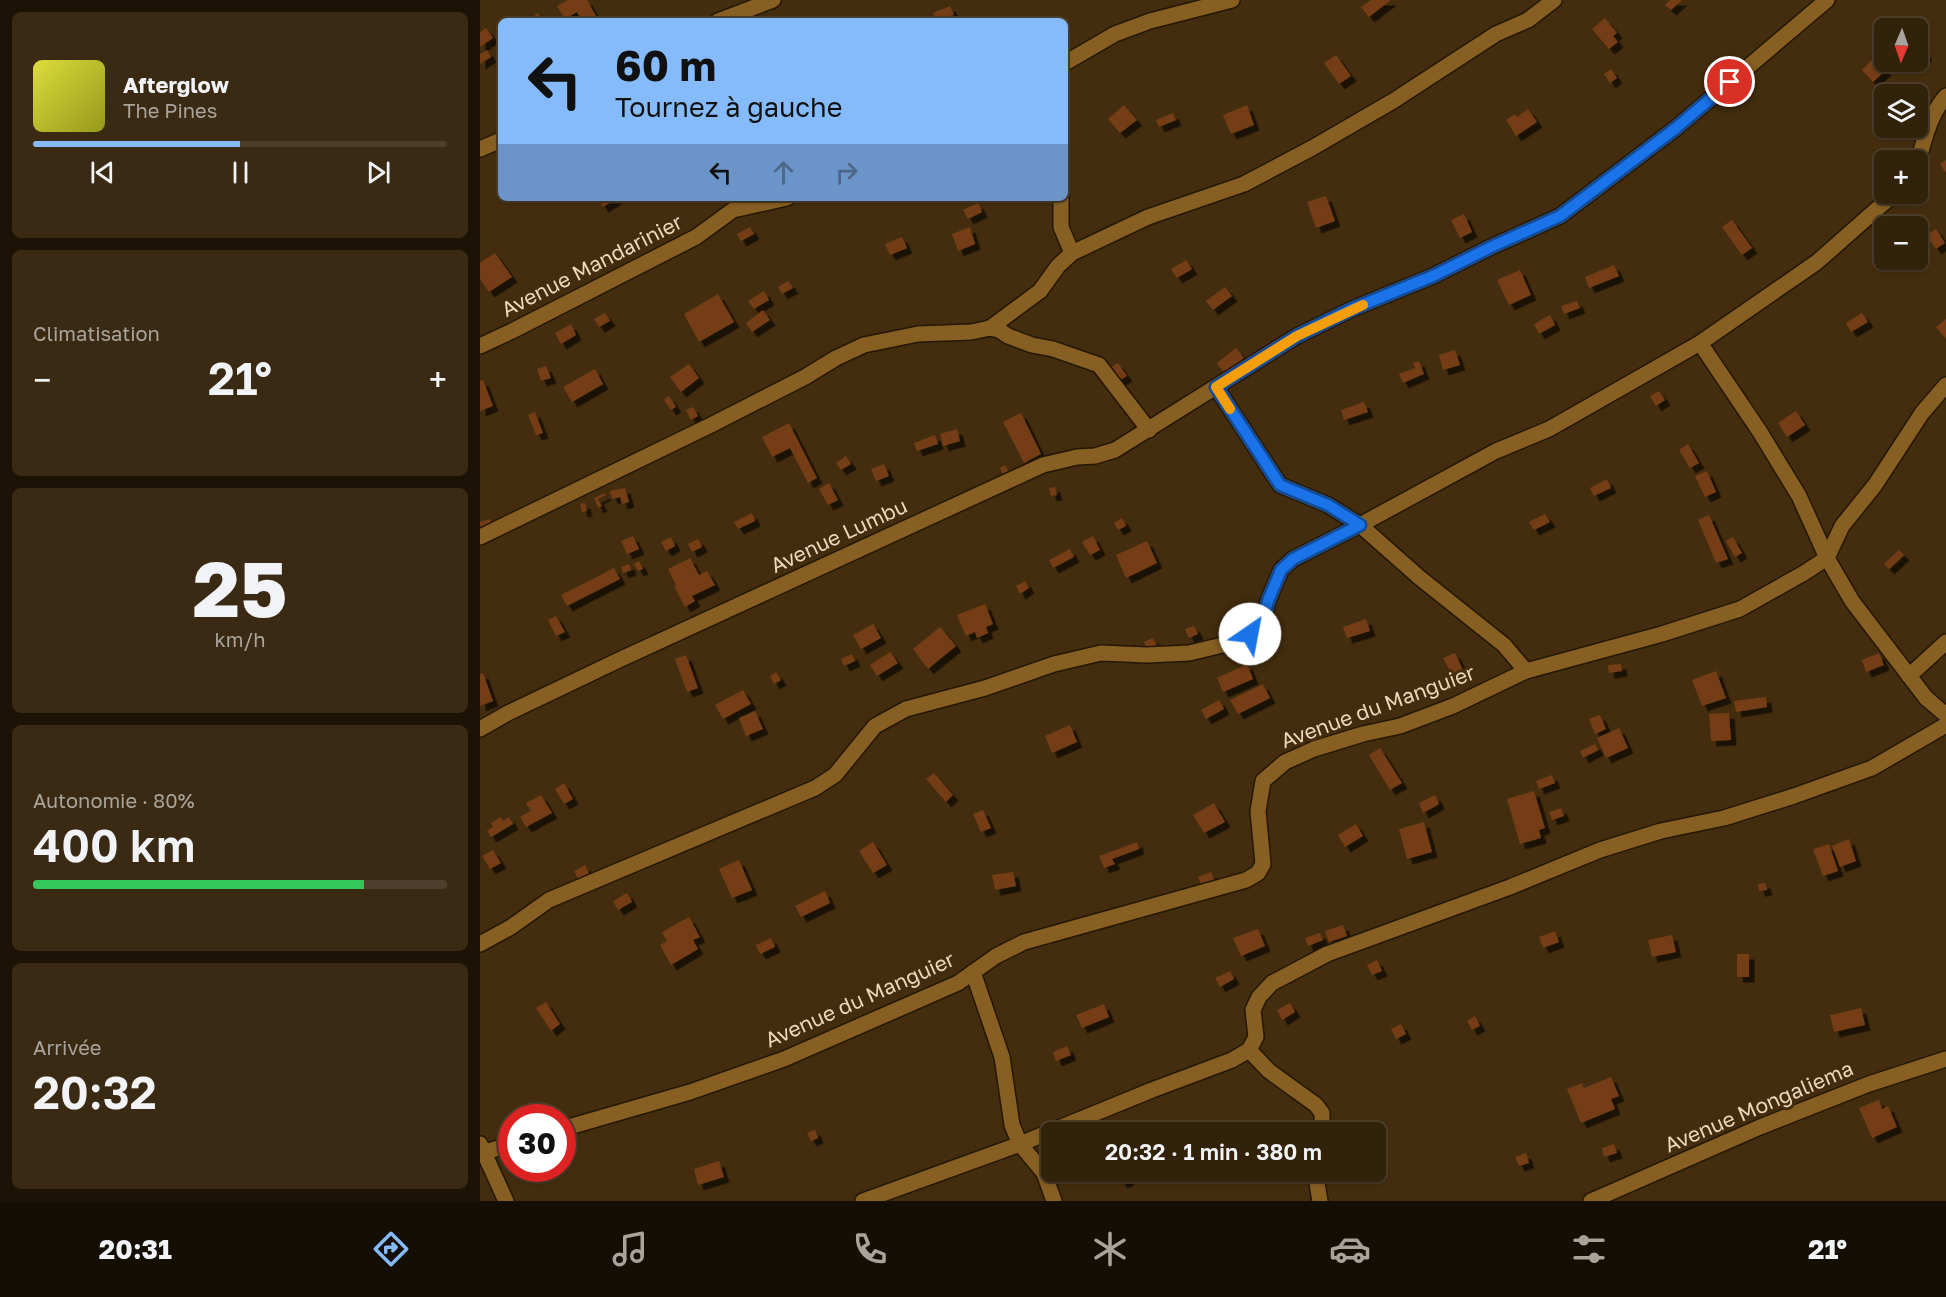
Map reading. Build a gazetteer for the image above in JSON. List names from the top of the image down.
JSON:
{
  "streets": {
    "street": [
      "Avenue Mandarinier",
      "Avenue Lumbu",
      "Avenue du Manguier",
      "Avenue Mongaliema"
    ]
  },
  "north": "bottom",
  "page": {
    "map_buttons": ["+", "−"],
    "turn": ["60 m", "Tournez à gauche"],
    "song": ["Afterglow", "The Pines"],
    "tile": [
      "Climatisation",
      ["25", "km/h"],
      ["Autonomie · 80%", "400 km"],
      ["Arrivée", "20:32"]
    ],
    "heat": ["−", "21°", "+"],
    "limit": "30",
    "trip": "20:32 · 1 min · 380 m",
    "tabs": ["20:31", "21°"]
  }
}
